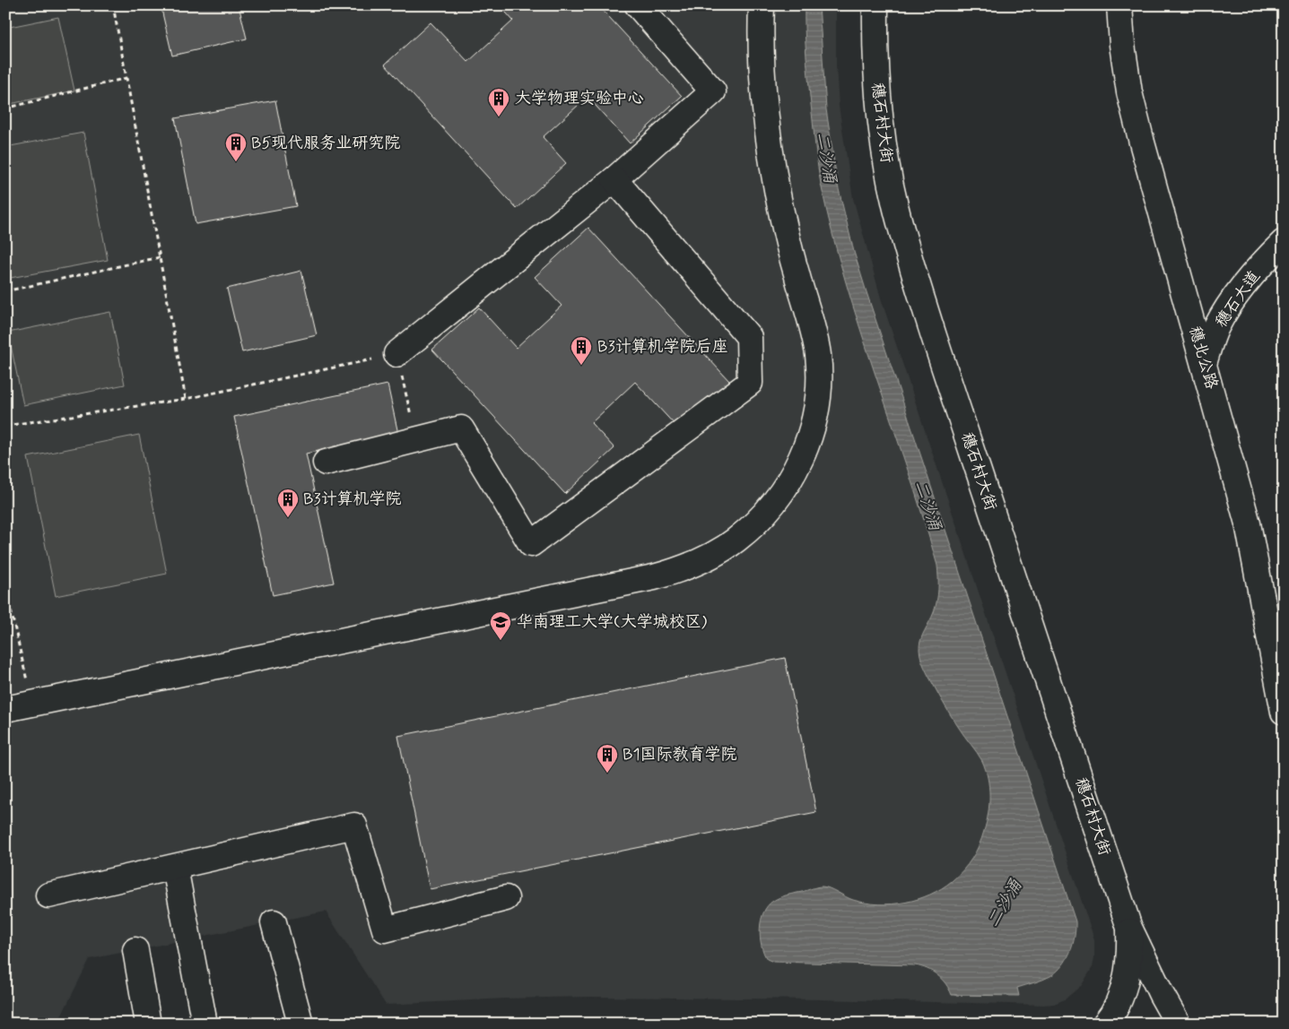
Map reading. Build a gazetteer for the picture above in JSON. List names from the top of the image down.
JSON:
{
  "streets": {
    "street": ["穗石村大街", "穗石大道", "穗北公路"]
  },
  "crossings": [
    ["穗石大道", "穗北公路"]
  ],
  "water": ["二沙涌"],
  "places": {
    "building": [
      "大学物理实验中心",
      "B5现代服务业研究院",
      "B3计算机学院后座",
      "B3计算机学院",
      "B1国际教育学院"
    ],
    "school or university": ["华南理工大学(大学城校区)"]
  }
}
